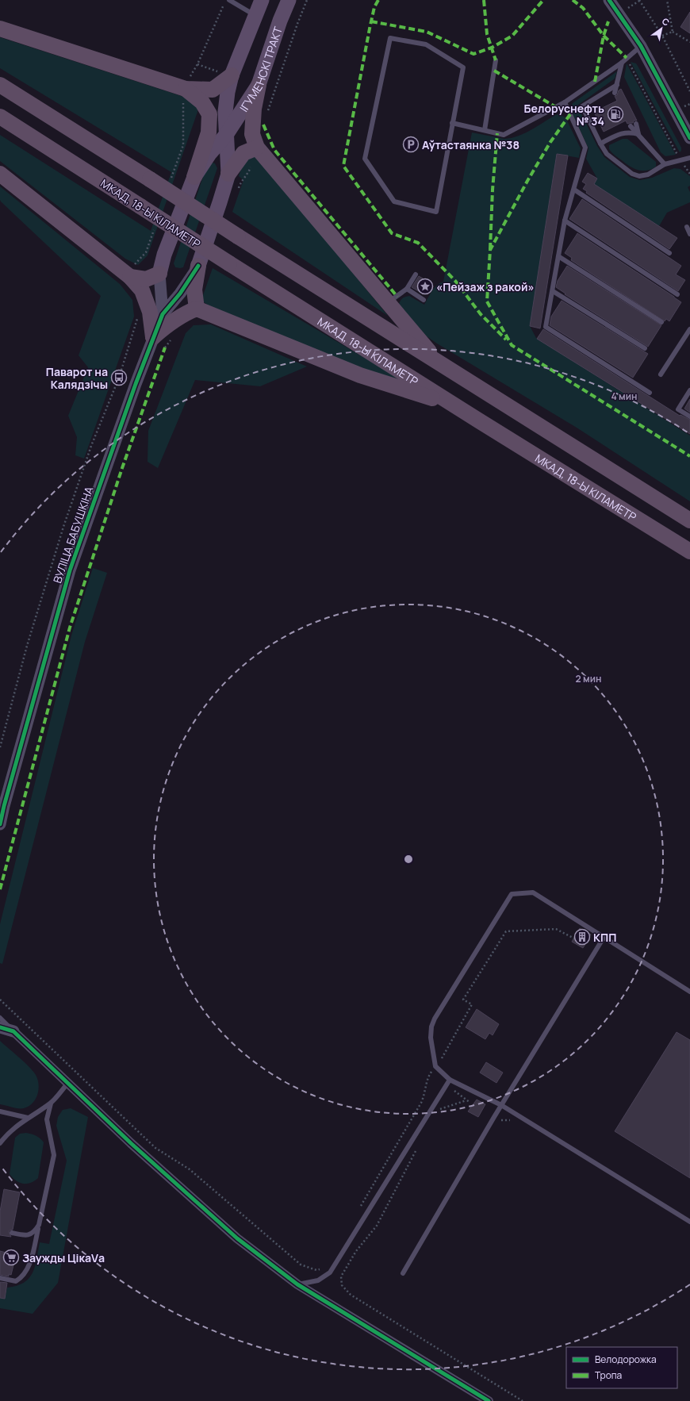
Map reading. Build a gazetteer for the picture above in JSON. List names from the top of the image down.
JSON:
{
  "streets": {
    "highway": ["МКАД, 18-Ы КІЛАМЕТР"],
    "main road": ["ІГУМЕНСКІ ТРАКТ"],
    "street": ["ВУЛІЦА БАБУШКІНА"]
  },
  "crossings": [
    ["ІГУМЕНСКІ ТРАКТ", "ВУЛІЦА БАБУШКІНА"]
  ],
  "places": {
    "fuel station": ["Белоруснефть № 34"],
    "parking": ["Аўтастаянка №38"],
    "place": ["«Пейзаж з ракой»"],
    "bus stop": ["Паварот на Калядзічы"],
    "building": ["КПП"],
    "supermarket": ["Заужды ЦікаVа"]
  },
  "legend": ["Велодорожка", "Тропа"],
  "north": "top right",
  "rings": ["4 мин", "2 мин"]
}
